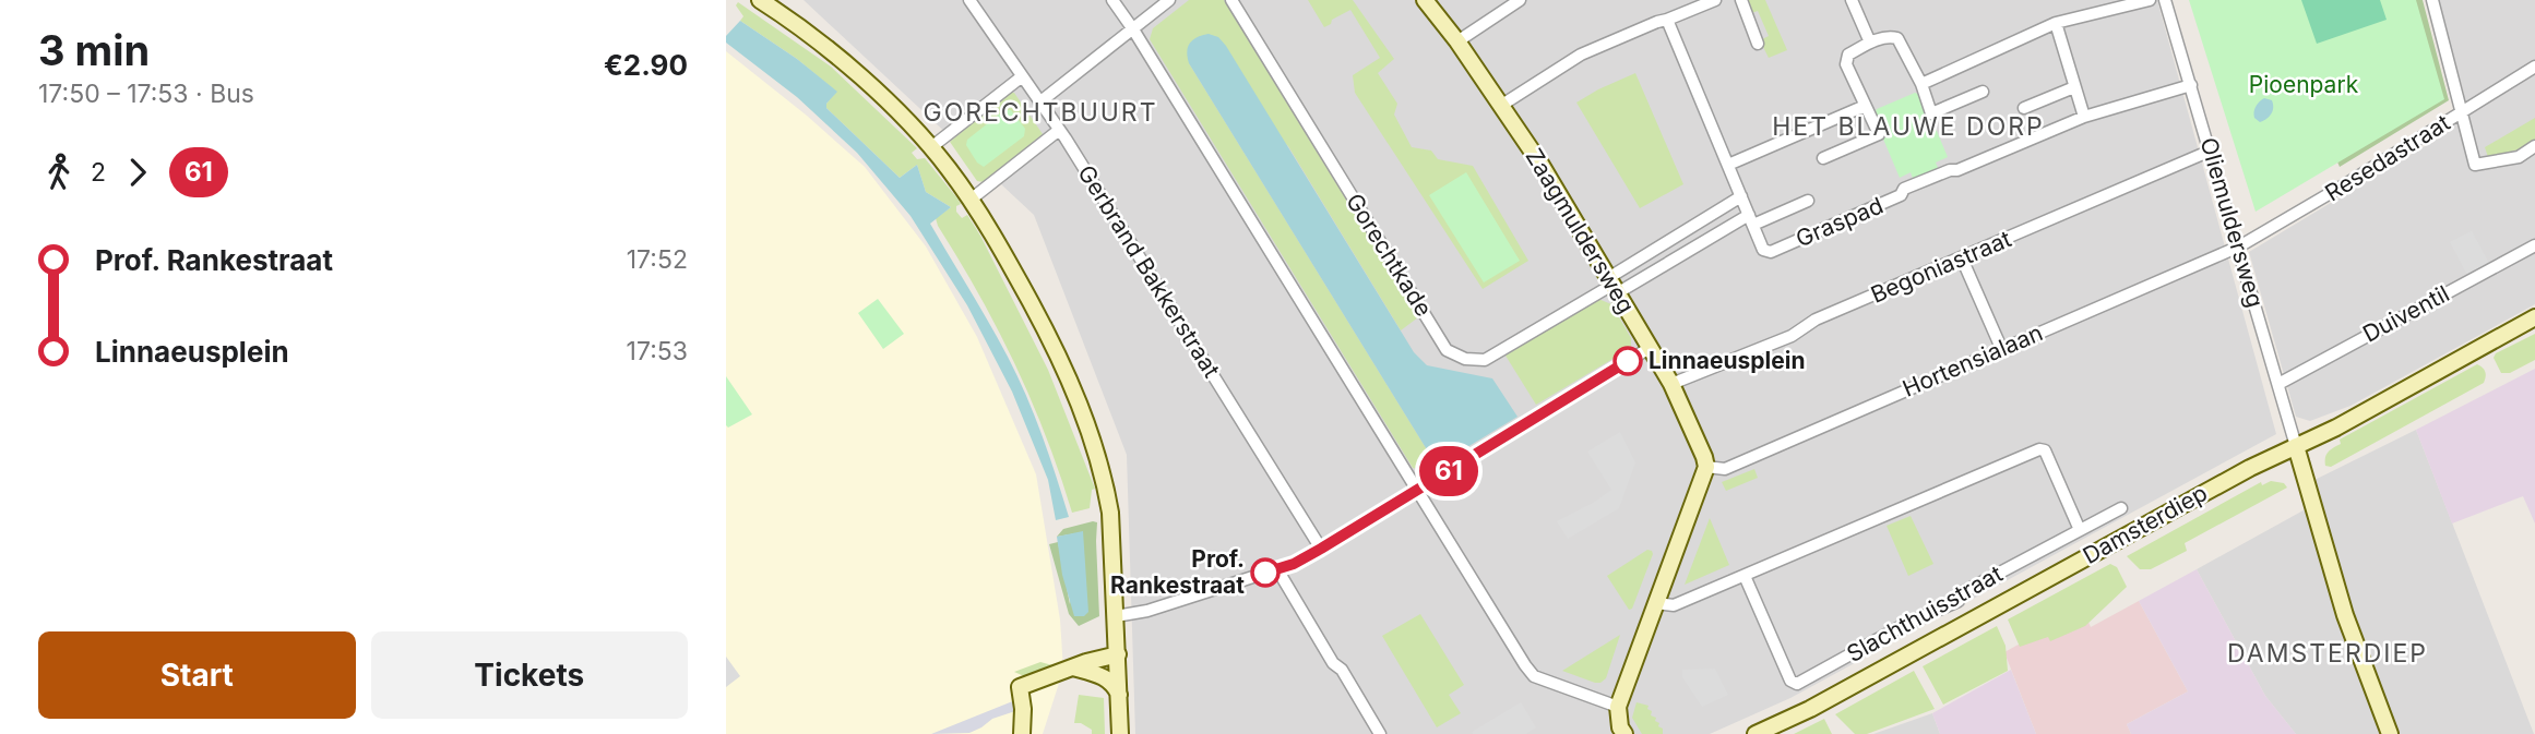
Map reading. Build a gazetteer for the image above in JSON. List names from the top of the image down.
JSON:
{
  "streets": {
    "main road": ["Zaagmuldersweg", "Damsterdiep"],
    "street": [
      "Resedastraat",
      "Graspad",
      "Oliemuldersweg",
      "Gorechtkade",
      "Begoniastraat",
      "Gerbrand Bakkerstraat",
      "Duiventil",
      "Hortensialaan",
      "Slachthuisstraat"
    ]
  },
  "crossings": [
    ["Resedastraat", "Oliemuldersweg"],
    ["Resedastraat", "Hortensialaan"],
    ["Oliemuldersweg", "Begoniastraat"],
    ["Oliemuldersweg", "Duiventil"],
    ["Oliemuldersweg", "Hortensialaan"],
    ["Oliemuldersweg", "Damsterdiep"],
    ["Zaagmuldersweg", "Gorechtkade"],
    ["Zaagmuldersweg", "Begoniastraat"],
    ["Zaagmuldersweg", "Hortensialaan"]
  ],
  "districts": ["GORECHTBUURT", "HET BLAUWE DORP", "DAMSTERDIEP"],
  "parks": ["Pioenpark"],
  "places": ["Linnaeusplein", "Prof. Rankestraat"],
  "lines": ["bus line 61"],
  "page": {
    "heading": ["3 min", "17:50 – 17:53 · Bus", "€2.90"],
    "on_map": "61",
    "legs": ["2", "61"],
    "list": [
      {
        "name": "Prof. Rankestraat",
        "value": "17:52"
      },
      {
        "name": "Linnaeusplein",
        "value": "17:53"
      }
    ],
    "buttons": ["Start", "Tickets"]
  }
}
